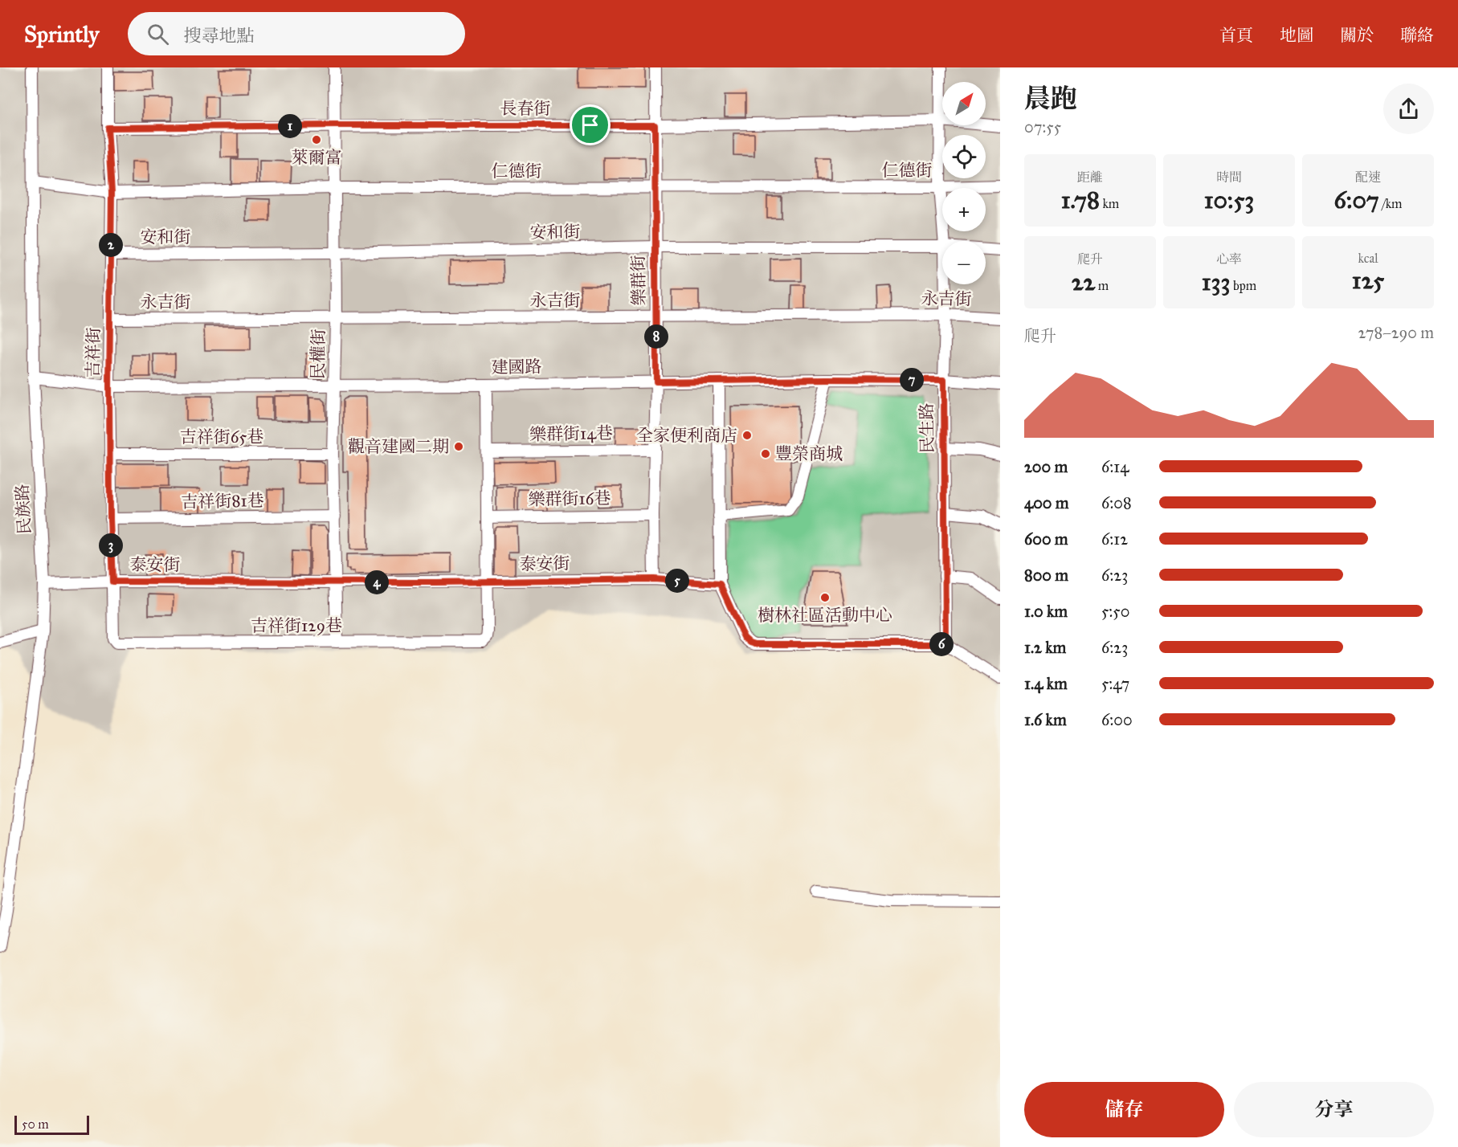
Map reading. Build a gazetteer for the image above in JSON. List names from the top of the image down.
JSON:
{
  "streets": {
    "street": [
      "長春街",
      "仁德街",
      "安和街",
      "樂群街",
      "永吉街",
      "吉祥街",
      "民權街",
      "建國路",
      "民生路",
      "樂群街14巷",
      "吉祥街65巷",
      "樂群街16巷",
      "吉祥街81巷",
      "民族路",
      "泰安街",
      "吉祥街129巷"
    ]
  },
  "crossings": [
    ["長春街", "樂群街"],
    ["長春街", "吉祥街"],
    ["長春街", "民權街"],
    ["長春街", "民生路"],
    ["仁德街", "樂群街"],
    ["仁德街", "吉祥街"],
    ["仁德街", "民權街"],
    ["仁德街", "民生路"],
    ["仁德街", "民族路"],
    ["安和街", "樂群街"],
    ["安和街", "吉祥街"],
    ["安和街", "民權街"],
    ["樂群街", "永吉街"],
    ["樂群街", "建國路"],
    ["樂群街", "樂群街14巷"],
    ["樂群街", "樂群街16巷"],
    ["樂群街", "泰安街"],
    ["永吉街", "吉祥街"],
    ["永吉街", "民權街"],
    ["永吉街", "民生路"],
    ["吉祥街", "建國路"],
    ["吉祥街", "吉祥街65巷"],
    ["吉祥街", "吉祥街81巷"],
    ["吉祥街", "泰安街"],
    ["吉祥街", "吉祥街129巷"],
    ["民權街", "建國路"],
    ["民權街", "吉祥街65巷"],
    ["民權街", "吉祥街81巷"],
    ["民權街", "泰安街"],
    ["民權街", "吉祥街129巷"],
    ["建國路", "民生路"],
    ["建國路", "民族路"],
    ["民族路", "泰安街"],
    ["泰安街", "吉祥街129巷"]
  ],
  "places": [
    "萊爾富",
    "全家便利商店",
    "觀音建國二期",
    "豐榮商城",
    "樹林社區活動中心"
  ],
  "scale_bar": "50 m",
  "north": "top right",
  "page": {
    "header": "Sprintly",
    "search": "搜尋地點",
    "nav": [
      "首頁",
      "地圖",
      "關於",
      "聯絡"
    ],
    "heading": ["晨跑", "07:55"],
    "map_buttons": ["+", "−"],
    "pins": [
      "1",
      "2",
      "8",
      "7",
      "3",
      "5",
      "4",
      "6"
    ],
    "stats": [
      ["距離", "1.78 km"],
      ["時間", "10:53"],
      ["配速", "6:07 /km"],
      ["爬升", "22 m"],
      ["心率", "133 bpm"],
      ["kcal", "125"]
    ],
    "chart": ["爬升", "278–290 m"],
    "list": [
      {
        "name": "200 m",
        "note": "6:14"
      },
      {
        "name": "400 m",
        "note": "6:08"
      },
      {
        "name": "600 m",
        "note": "6:12"
      },
      {
        "name": "800 m",
        "note": "6:23"
      },
      {
        "name": "1.0 km",
        "note": "5:50"
      },
      {
        "name": "1.2 km",
        "note": "6:23"
      },
      {
        "name": "1.4 km",
        "note": "5:47"
      },
      {
        "name": "1.6 km",
        "note": "6:00"
      }
    ],
    "buttons": ["儲存", "分享"],
    "scale": "50 m"
  }
}
